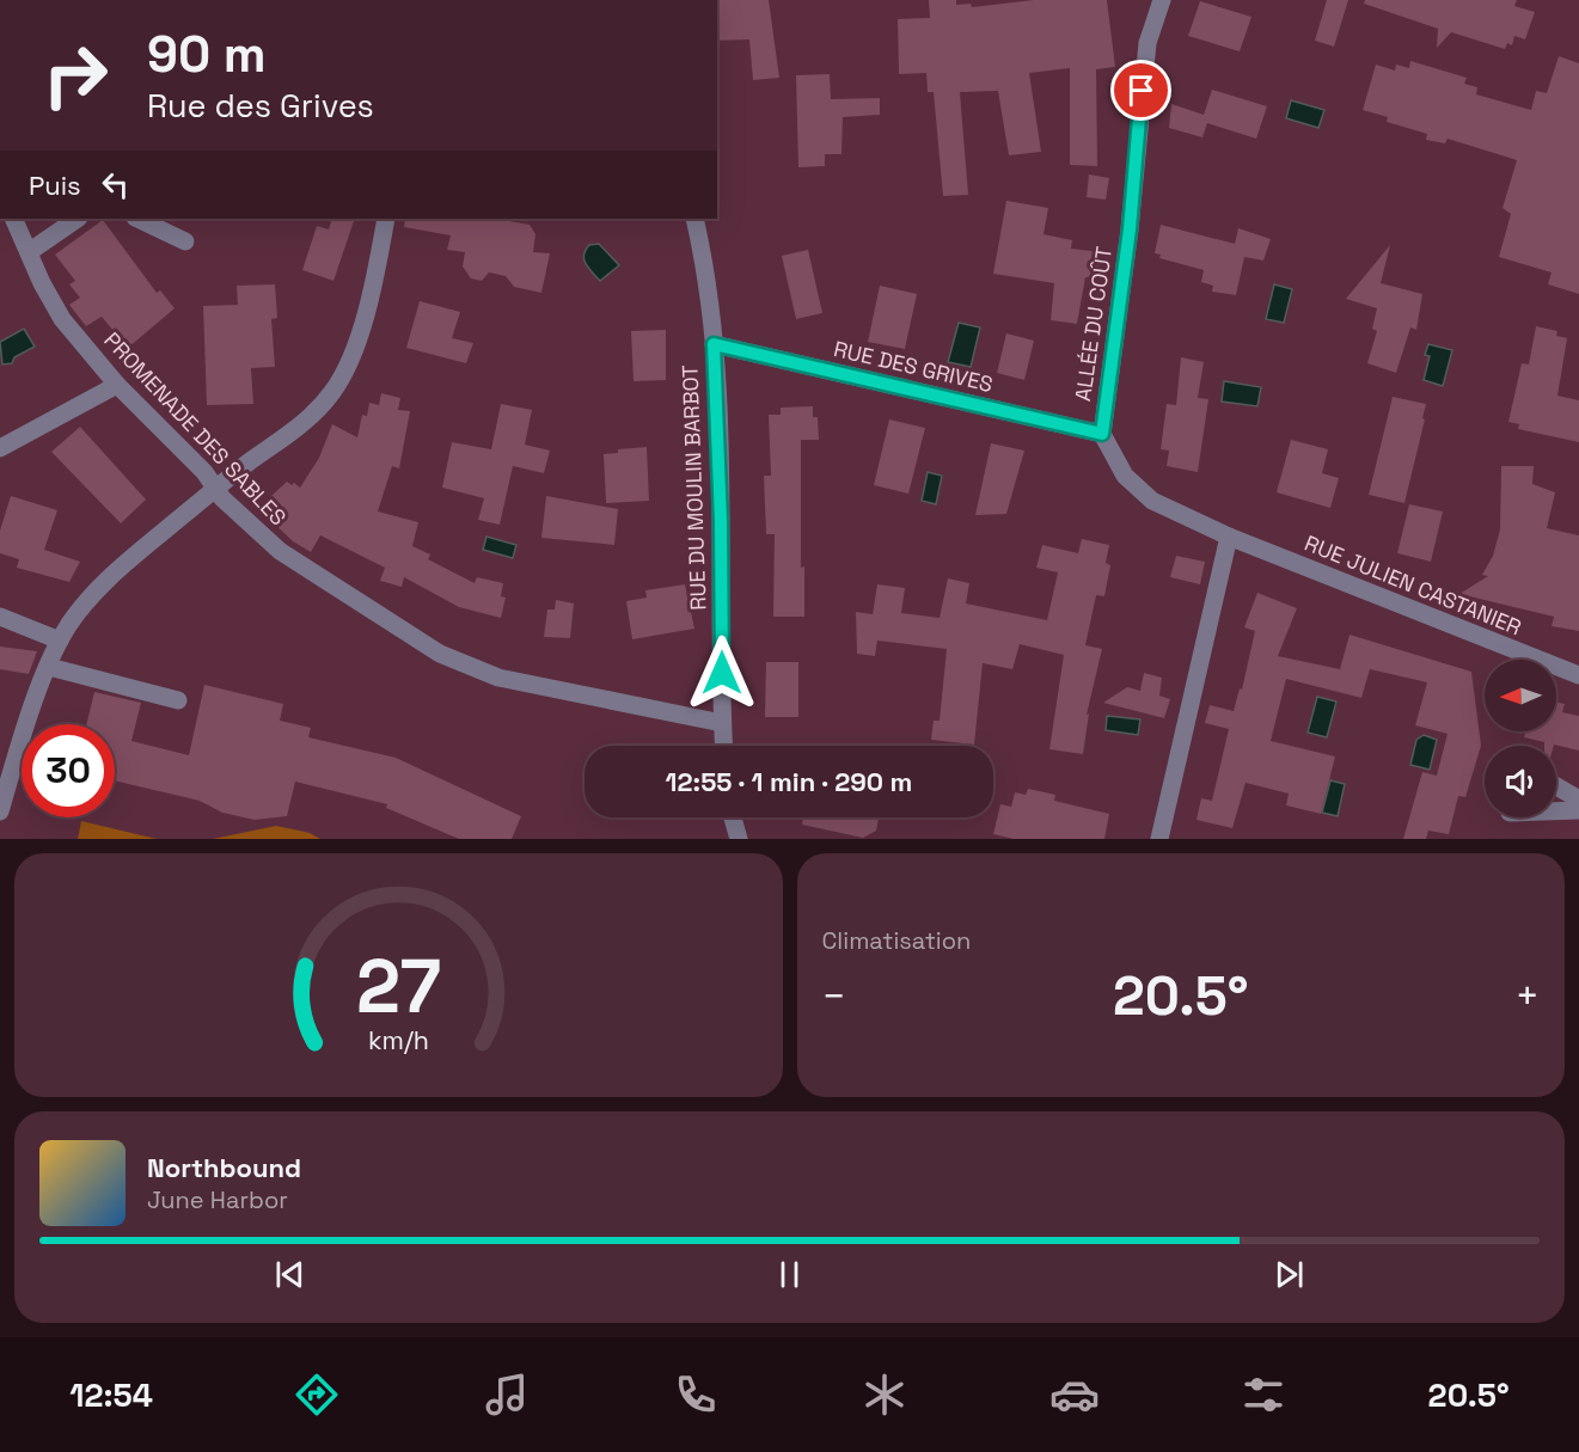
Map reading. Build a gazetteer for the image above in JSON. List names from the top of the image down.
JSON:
{
  "streets": {
    "street": [
      "ALLÉE DU COÛT",
      "RUE DES GRIVES",
      "PROMENADE DES SABLES",
      "RUE DU MOULIN BARBOT",
      "RUE JULIEN CASTANIER"
    ]
  },
  "crossings": [
    ["ALLÉE DU COÛT", "RUE DES GRIVES"],
    ["ALLÉE DU COÛT", "RUE JULIEN CASTANIER"],
    ["RUE DES GRIVES", "RUE DU MOULIN BARBOT"],
    ["PROMENADE DES SABLES", "RUE DU MOULIN BARBOT"]
  ],
  "north": "left",
  "page": {
    "turn": ["90 m", "Rue des Grives"],
    "then": "Puis",
    "limit": "30",
    "trip": "12:55 · 1 min · 290 m",
    "tile": "Climatisation",
    "heat": ["−", "20.5°", "+"],
    "song": ["Northbound", "June Harbor"],
    "tabs": ["12:54", "20.5°"],
    "gauge": ["27", "km/h"]
  }
}
